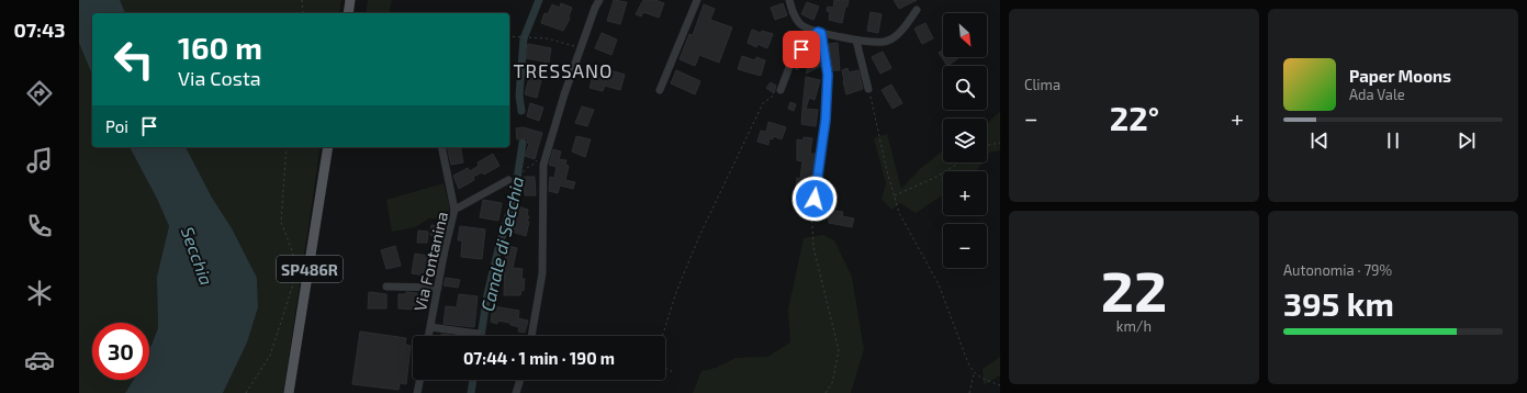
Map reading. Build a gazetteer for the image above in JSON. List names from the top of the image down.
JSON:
{
  "streets": {
    "main road": ["SP486R"],
    "street": ["Via Fontanina"]
  },
  "districts": ["TRESSANO"],
  "water": ["Canale di Secchia", "Secchia"],
  "north": "bottom right",
  "page": {
    "tabs": "07:43",
    "tile": [
      "Clima",
      ["22", "km/h"],
      ["Autonomia · 79%", "395 km"]
    ],
    "map_buttons": ["+", "−"],
    "turn": ["160 m", "Via Costa"],
    "song": ["Paper Moons", "Ada Vale"],
    "heat": ["−", "22°", "+"],
    "then": "Poi",
    "limit": "30",
    "trip": "07:44 · 1 min · 190 m"
  }
}
